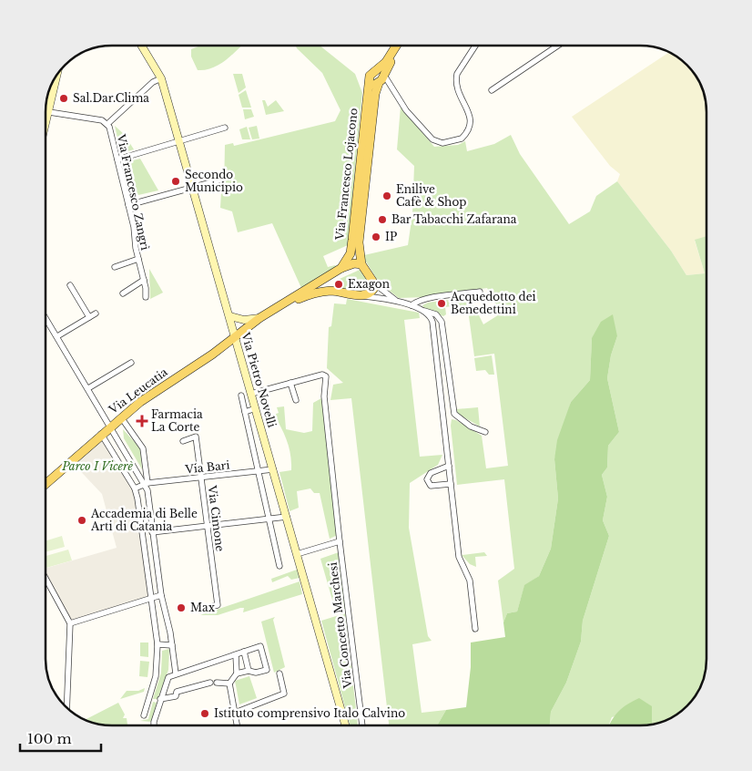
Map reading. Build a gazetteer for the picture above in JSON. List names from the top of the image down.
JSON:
{
  "streets": {
    "main road": ["Via Francesco Lojacono", "Via Pietro Novelli", "Via Leucatia"],
    "street": [
      "Via Francesco Zangrì",
      "Via Bari",
      "Via Cimone",
      "Via Concetto Marchesi"
    ]
  },
  "crossings": [
    ["Via Francesco Lojacono", "Via Leucatia"],
    ["Via Pietro Novelli", "Via Leucatia"],
    ["Via Pietro Novelli", "Via Bari"],
    ["Via Pietro Novelli", "Via Concetto Marchesi"],
    ["Via Bari", "Via Cimone"]
  ],
  "parks": ["Parco I Vicerè"],
  "places": {
    "other": [
      "Sal.Dar.Clima",
      "Secondo Municipio",
      "Enilive Cafè & Shop",
      "Bar Tabacchi Zafarana",
      "IP",
      "Exagon",
      "Acquedotto dei Benedettini",
      "Accademia di Belle Arti di Catania",
      "Max",
      "Istituto comprensivo Italo Calvino"
    ],
    "health": ["Farmacia La Corte"]
  },
  "scale_bar": "100 m"
}
